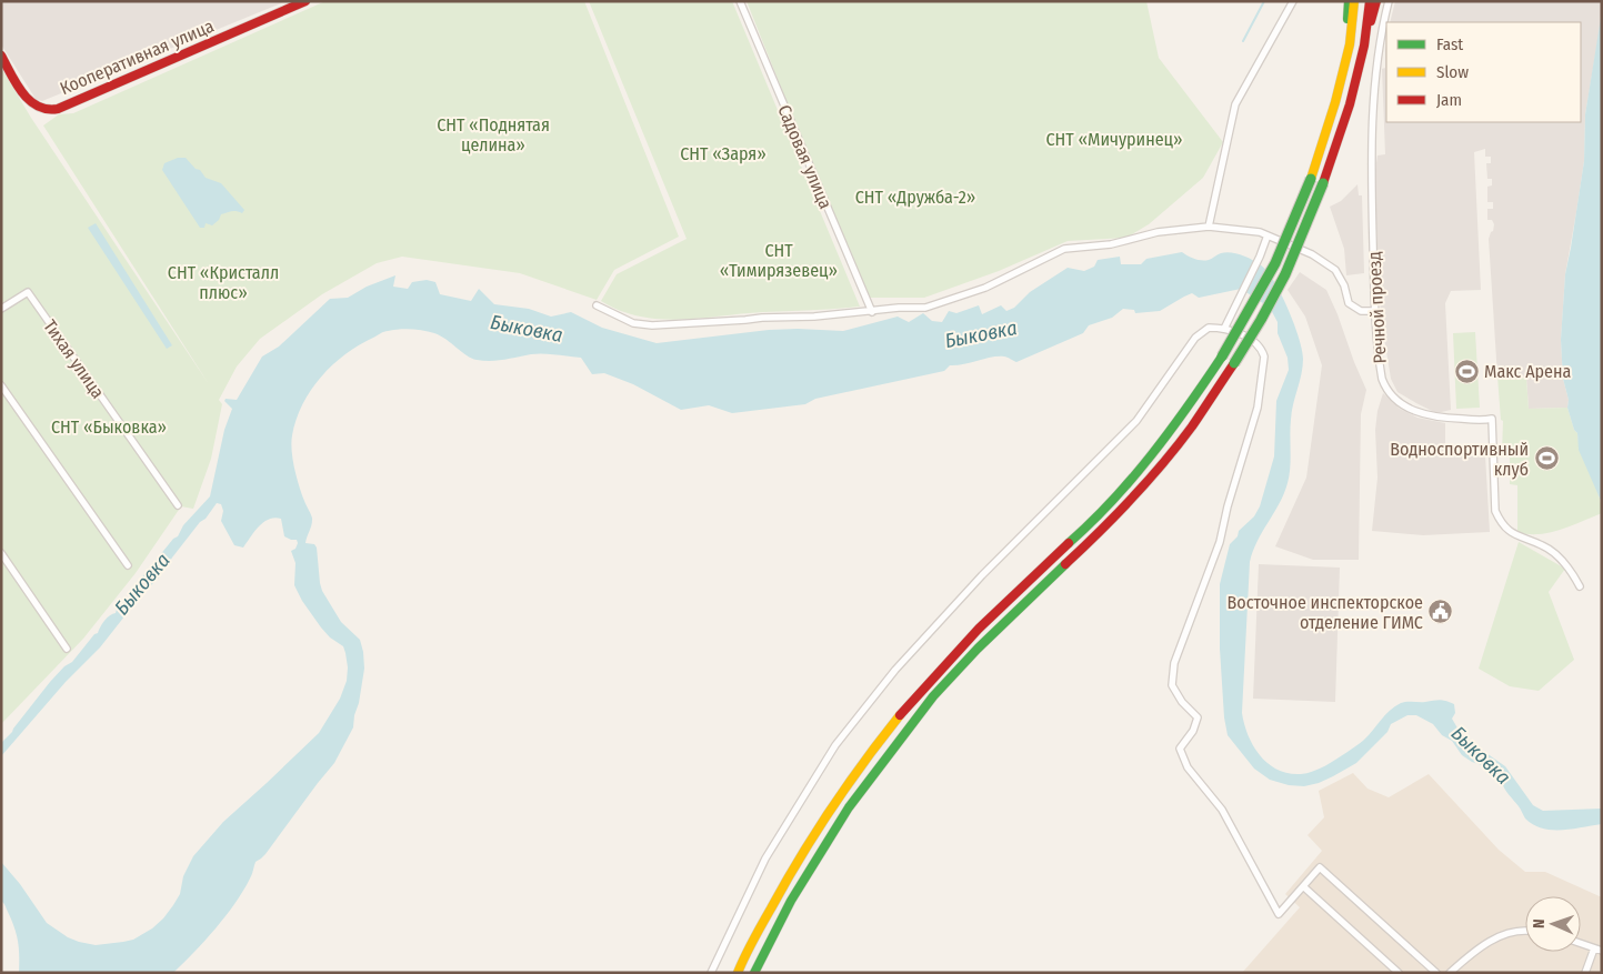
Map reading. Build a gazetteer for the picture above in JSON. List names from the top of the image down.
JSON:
{
  "streets": {
    "main road": ["Кооперативная улица"],
    "street": ["Садовая улица", "Речной проезд", "Тихая улица"]
  },
  "water": ["Быковка"],
  "parks": [
    "СНТ «Поднятая целина»",
    "СНТ «Мичуринец»",
    "СНТ «Заря»",
    "СНТ «Дружба-2»",
    "СНТ «Тимирязевец»",
    "СНТ «Кристалл плюс»",
    "СНТ «Быковка»"
  ],
  "places": {
    "sports": ["Макс Арена", "Водноспортивный клуб"],
    "public building": ["Восточное инспекторское отделение ГИМС"]
  },
  "legend": ["Fast", "Slow", "Jam"],
  "north": "left"
}
